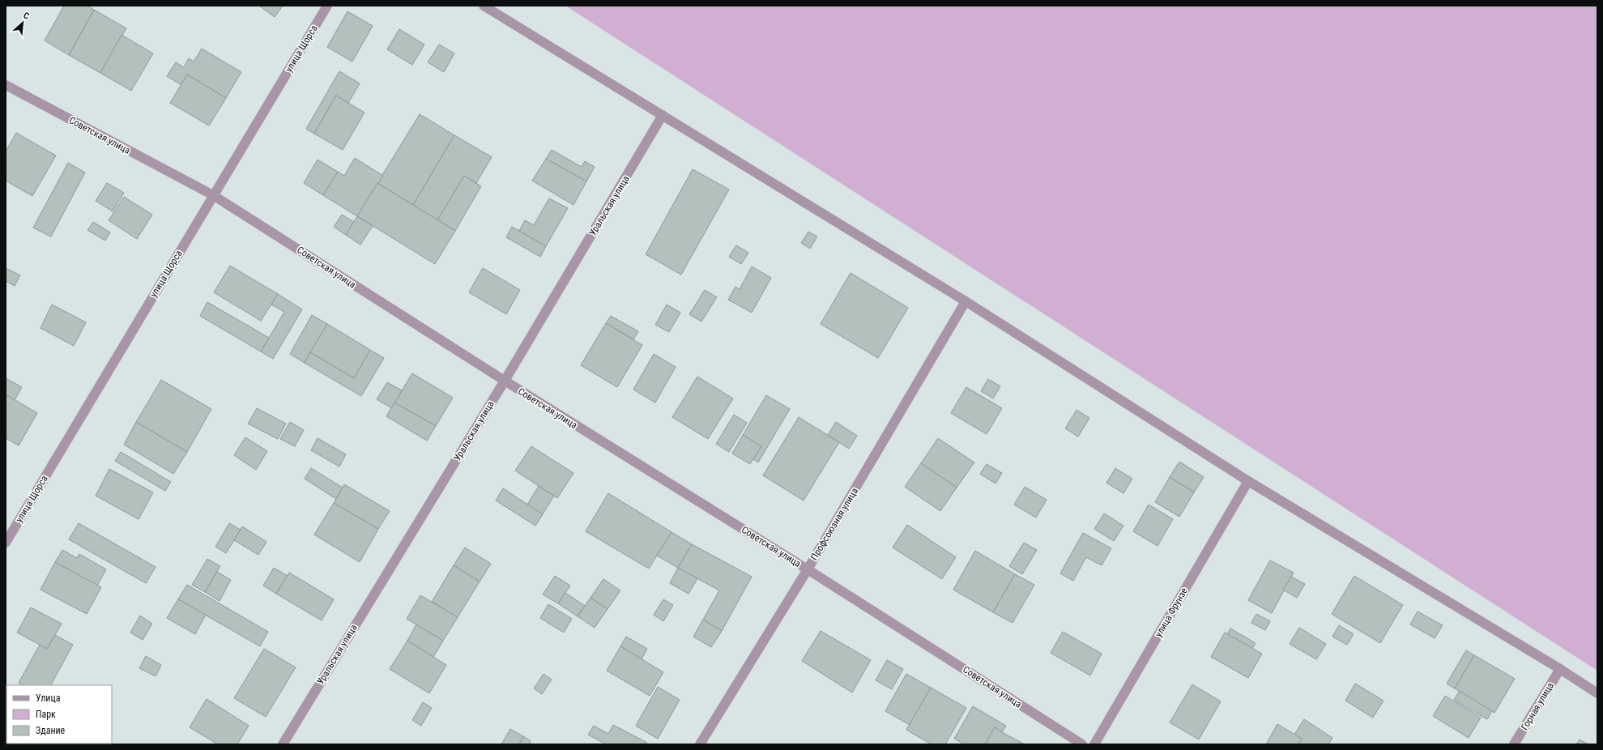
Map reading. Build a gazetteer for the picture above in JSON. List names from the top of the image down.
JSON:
{
  "streets": {
    "street": [
      "улица Щорса",
      "Советская улица",
      "Уральская улица",
      "Профсоюзная улица",
      "улица Фрунзе",
      "Горная улица"
    ]
  },
  "crossings": [
    ["улица Щорса", "Советская улица"],
    ["Советская улица", "Уральская улица"],
    ["Советская улица", "Профсоюзная улица"]
  ],
  "legend": ["Улица", "Парк", "Здание"],
  "north": "top right"
}
